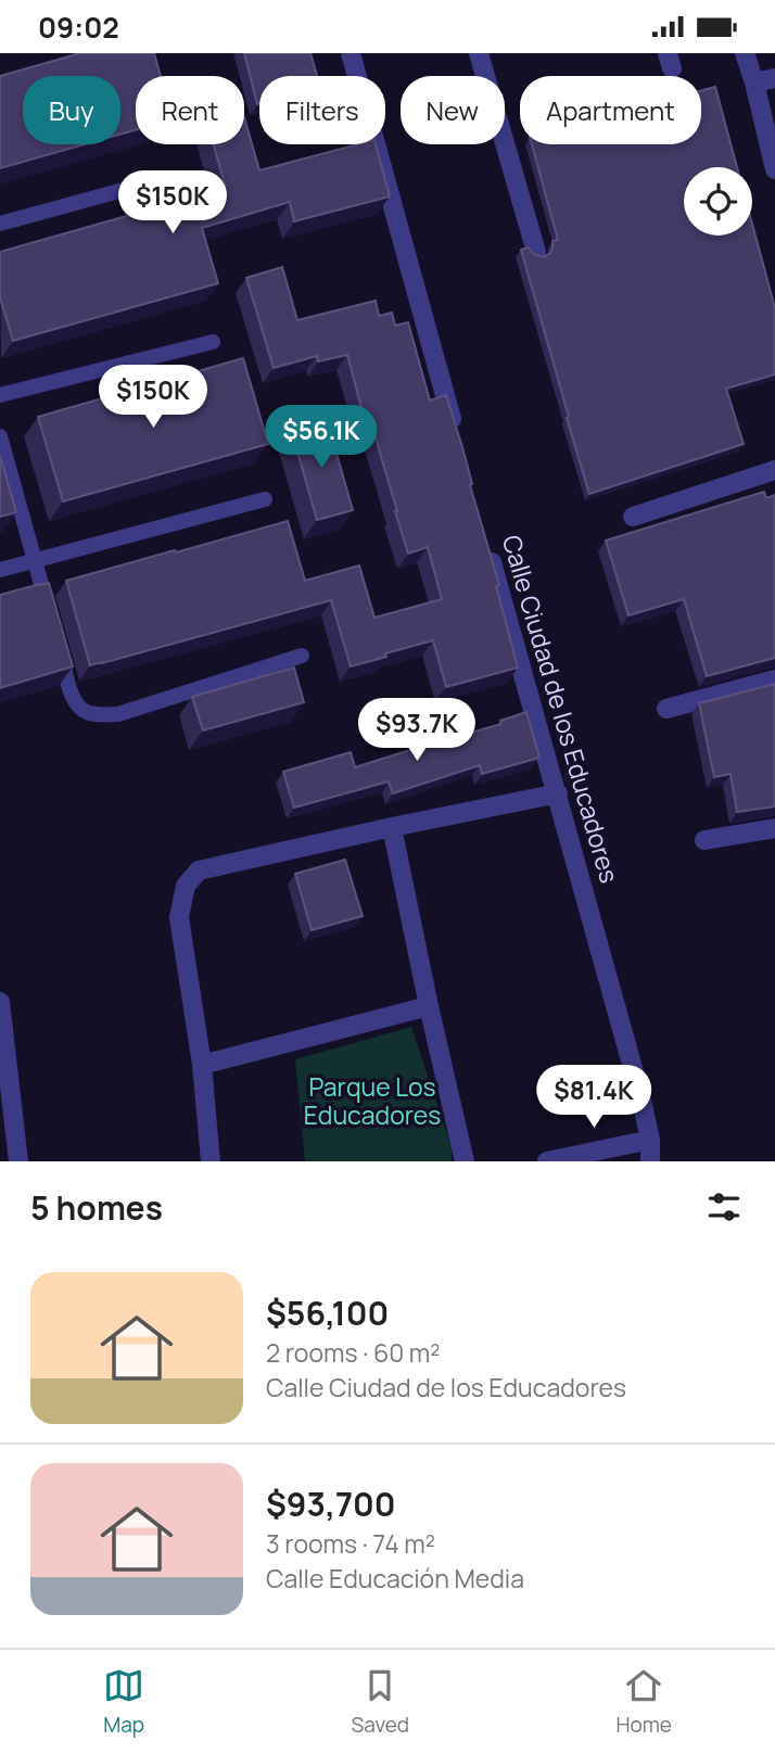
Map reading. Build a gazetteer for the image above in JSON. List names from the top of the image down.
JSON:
{
  "streets": {
    "street": ["Calle Ciudad de los Educadores"]
  },
  "parks": ["Parque Los Educadores"],
  "page": {
    "status": "09:02",
    "chip": [
      "Buy",
      "Rent",
      "Filters",
      "New",
      "Apartment"
    ],
    "price": [
      "$150K",
      "$150K",
      "$56.1K",
      "$93.7K",
      "$81.4K"
    ],
    "heading": "5 homes",
    "list": [
      {
        "name": "$56,100",
        "note": "2 rooms · 60 m² · Calle Ciudad de los Educadores"
      },
      {
        "name": "$93,700",
        "note": "3 rooms · 74 m² · Calle Educación Media"
      }
    ],
    "tabs": ["Map", "Saved", "Home"]
  }
}
